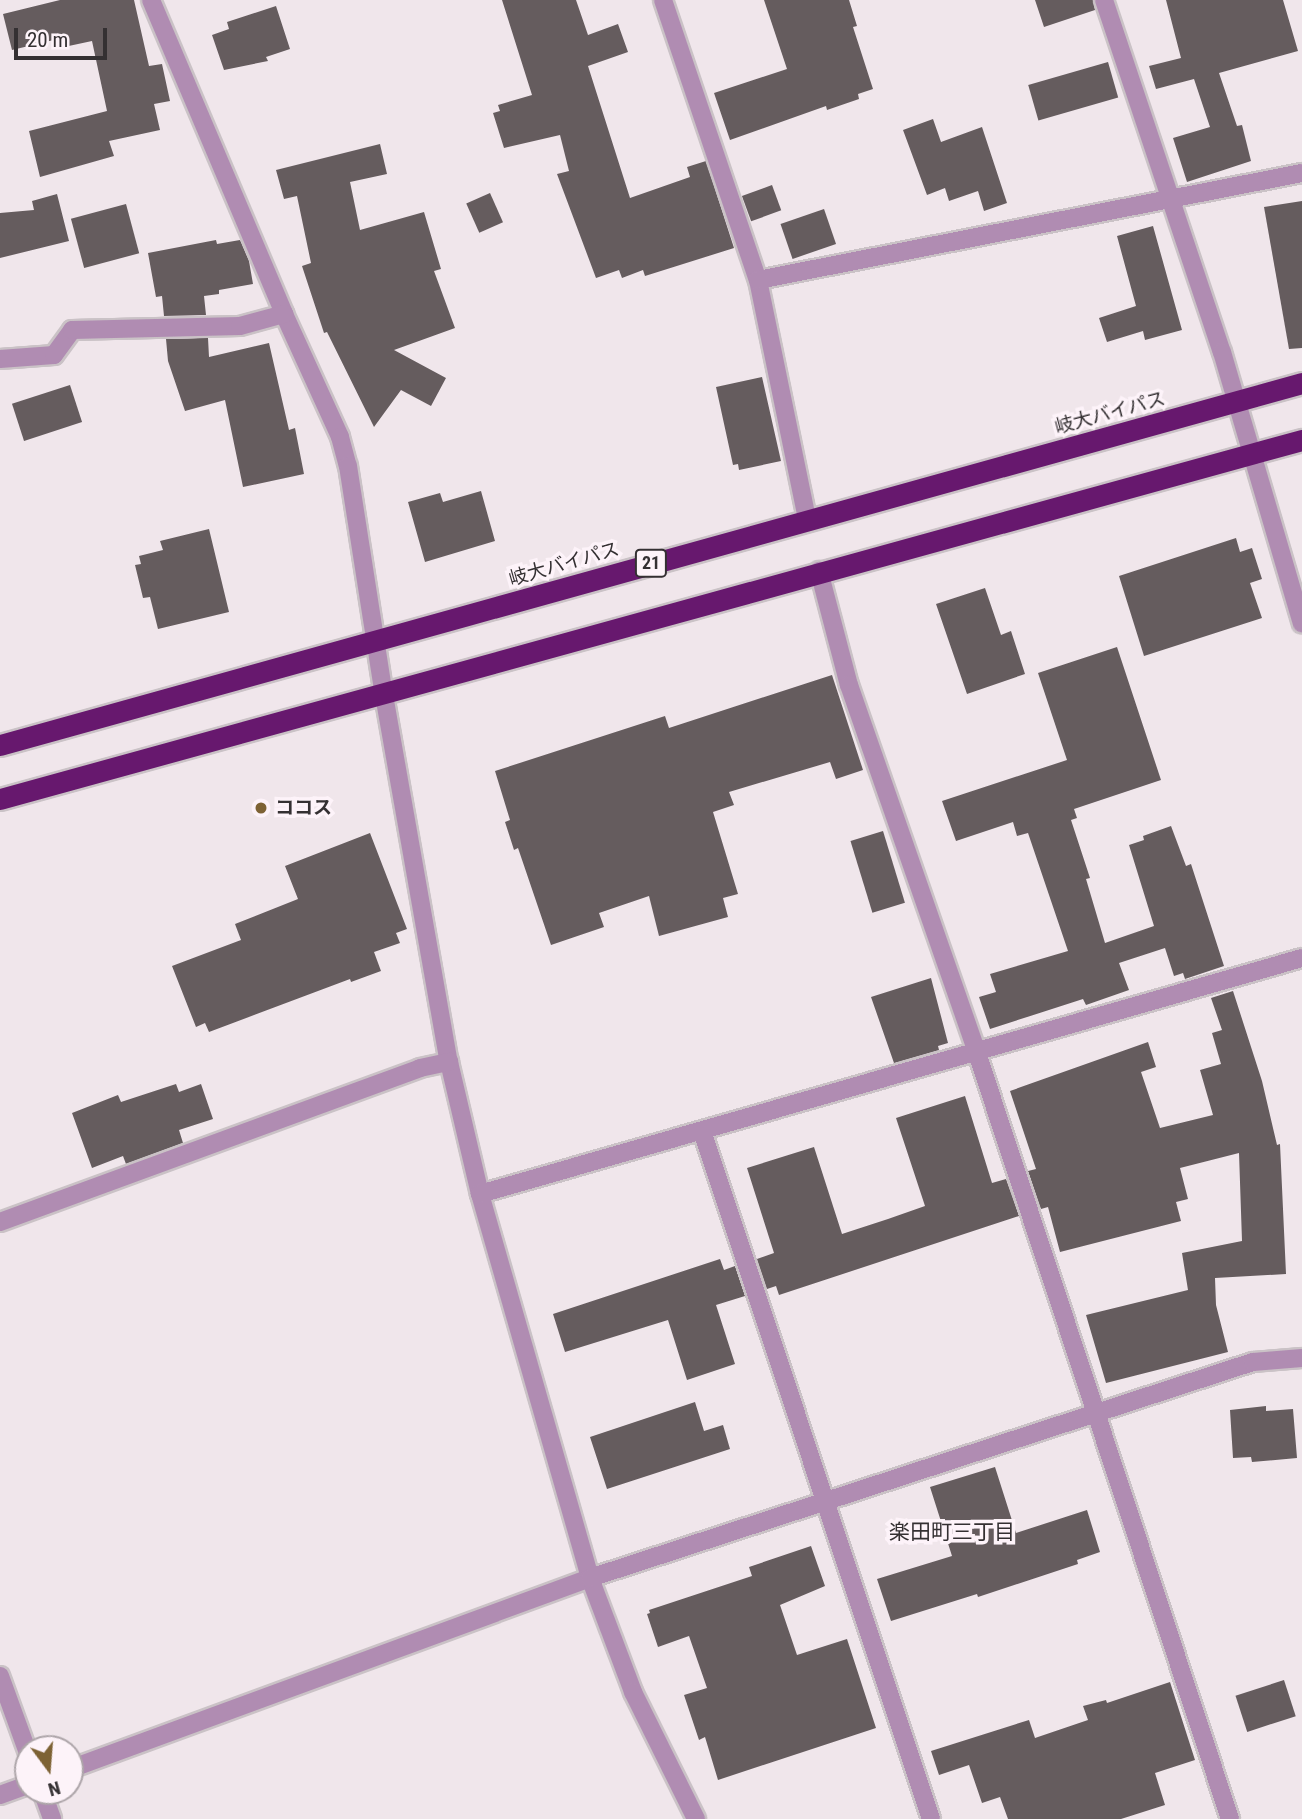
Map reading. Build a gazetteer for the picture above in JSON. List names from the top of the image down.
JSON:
{
  "streets": {
    "highway": ["岐大バイパス", "21"]
  },
  "districts": ["楽田町三丁目"],
  "places": ["ココス"],
  "scale_bar": "20 m",
  "north": "bottom"
}
